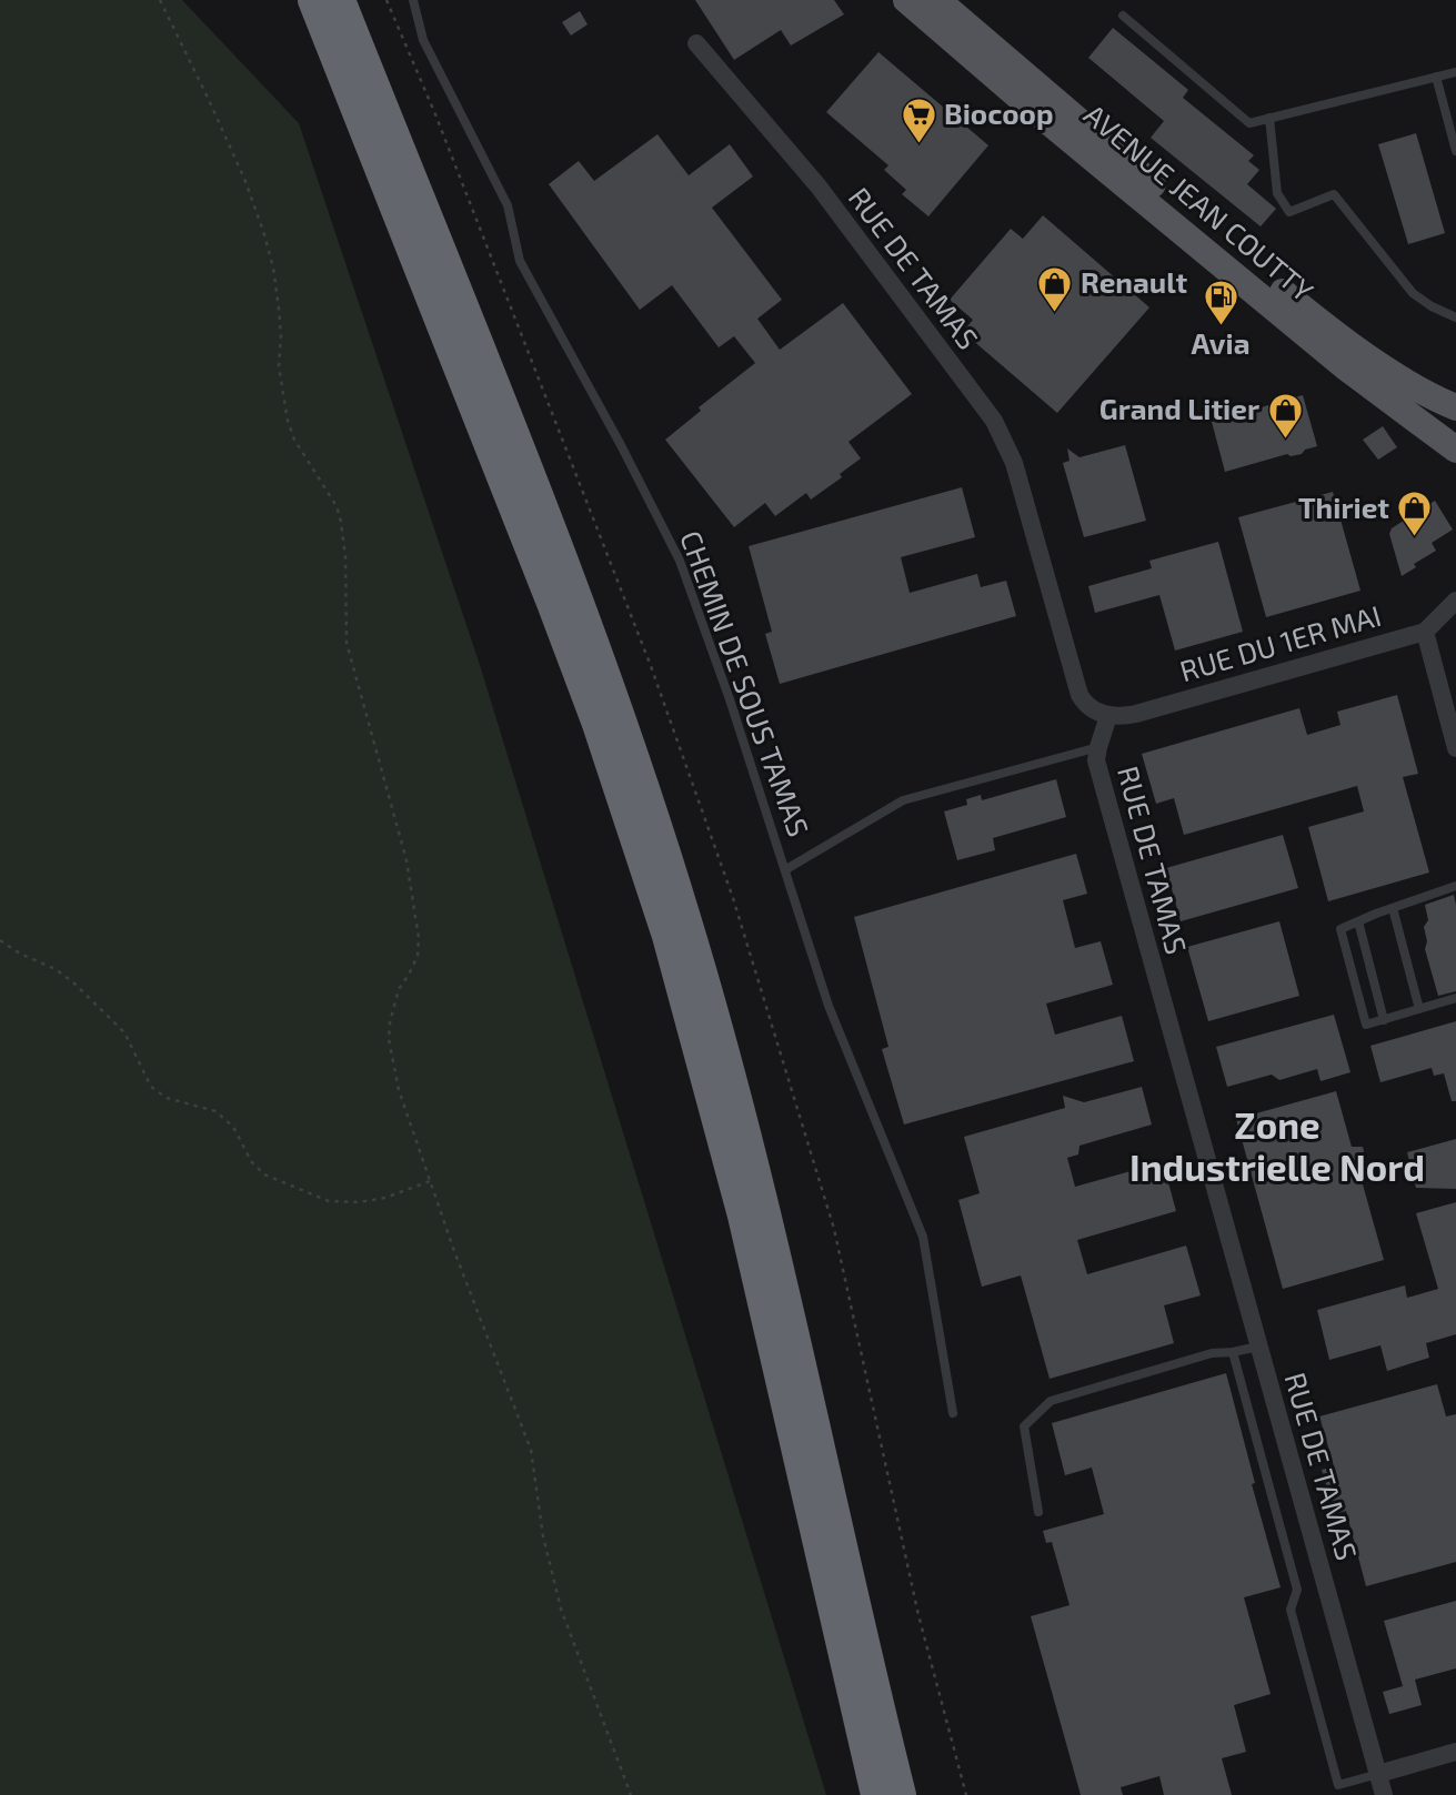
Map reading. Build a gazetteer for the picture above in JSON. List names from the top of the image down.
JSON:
{
  "streets": {
    "main road": ["AVENUE JEAN COUTTY"],
    "street": ["RUE DE TAMAS", "RUE DU 1ER MAI"],
    "lane": ["CHEMIN DE SOUS TAMAS"]
  },
  "crossings": [
    ["RUE DE TAMAS", "RUE DU 1ER MAI"]
  ],
  "districts": ["Zone Industrielle Nord"],
  "places": {
    "supermarket": ["Biocoop"],
    "shop": ["Renault", "Grand Litier", "Thiriet"],
    "fuel station": ["Avia"]
  }
}
